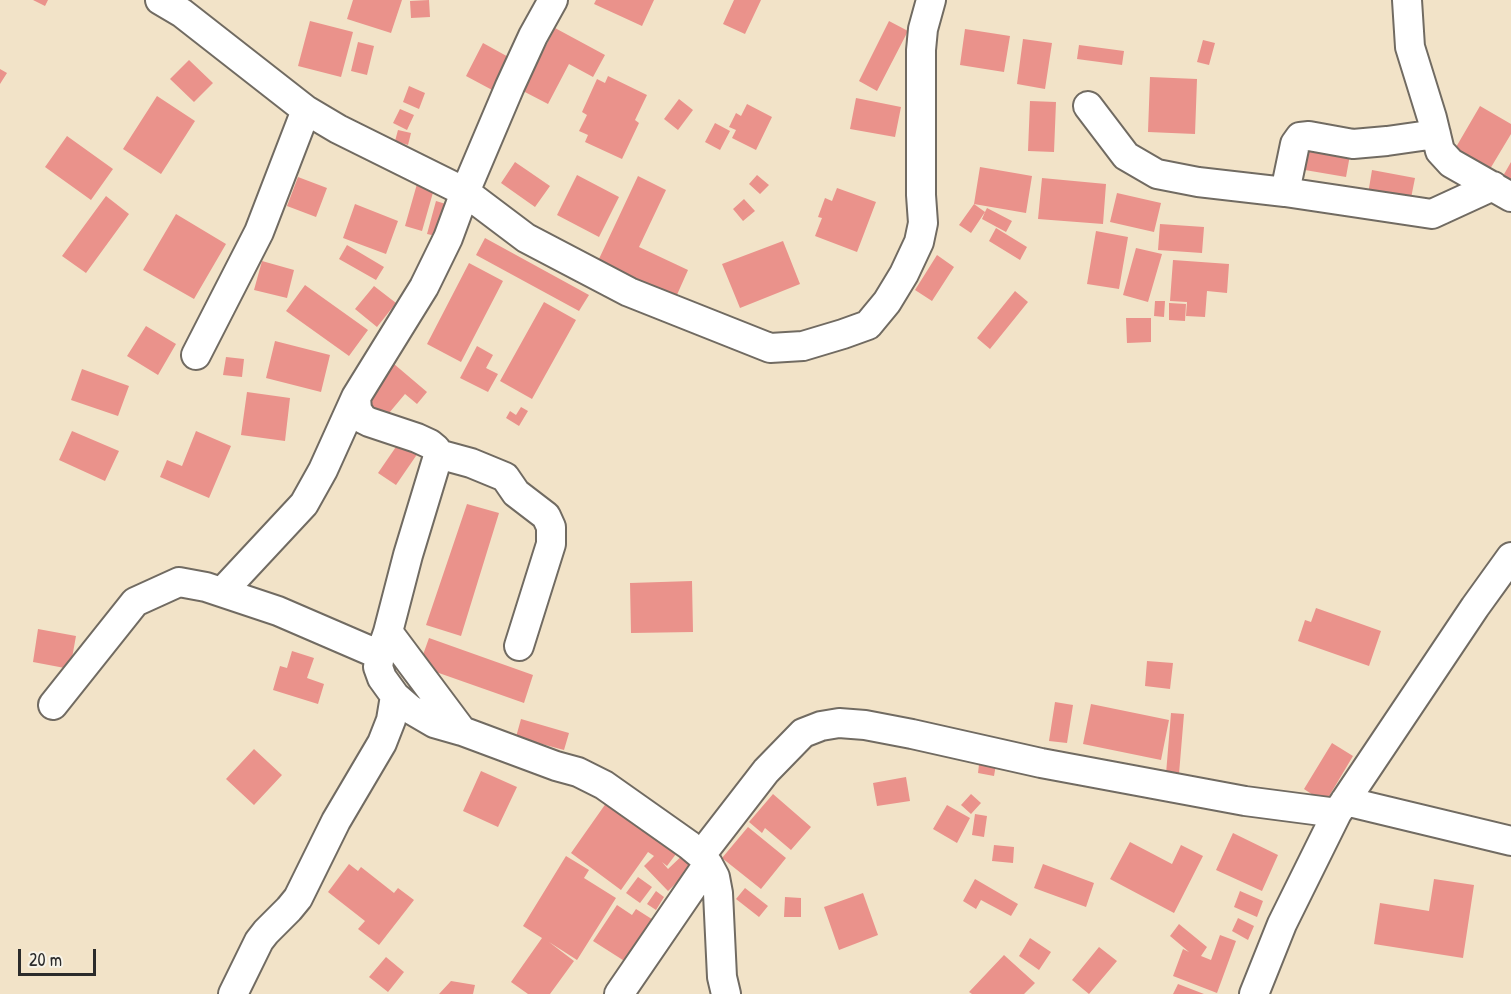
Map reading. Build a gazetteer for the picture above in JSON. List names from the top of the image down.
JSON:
{
  "scale_bar": "20 m"
}
